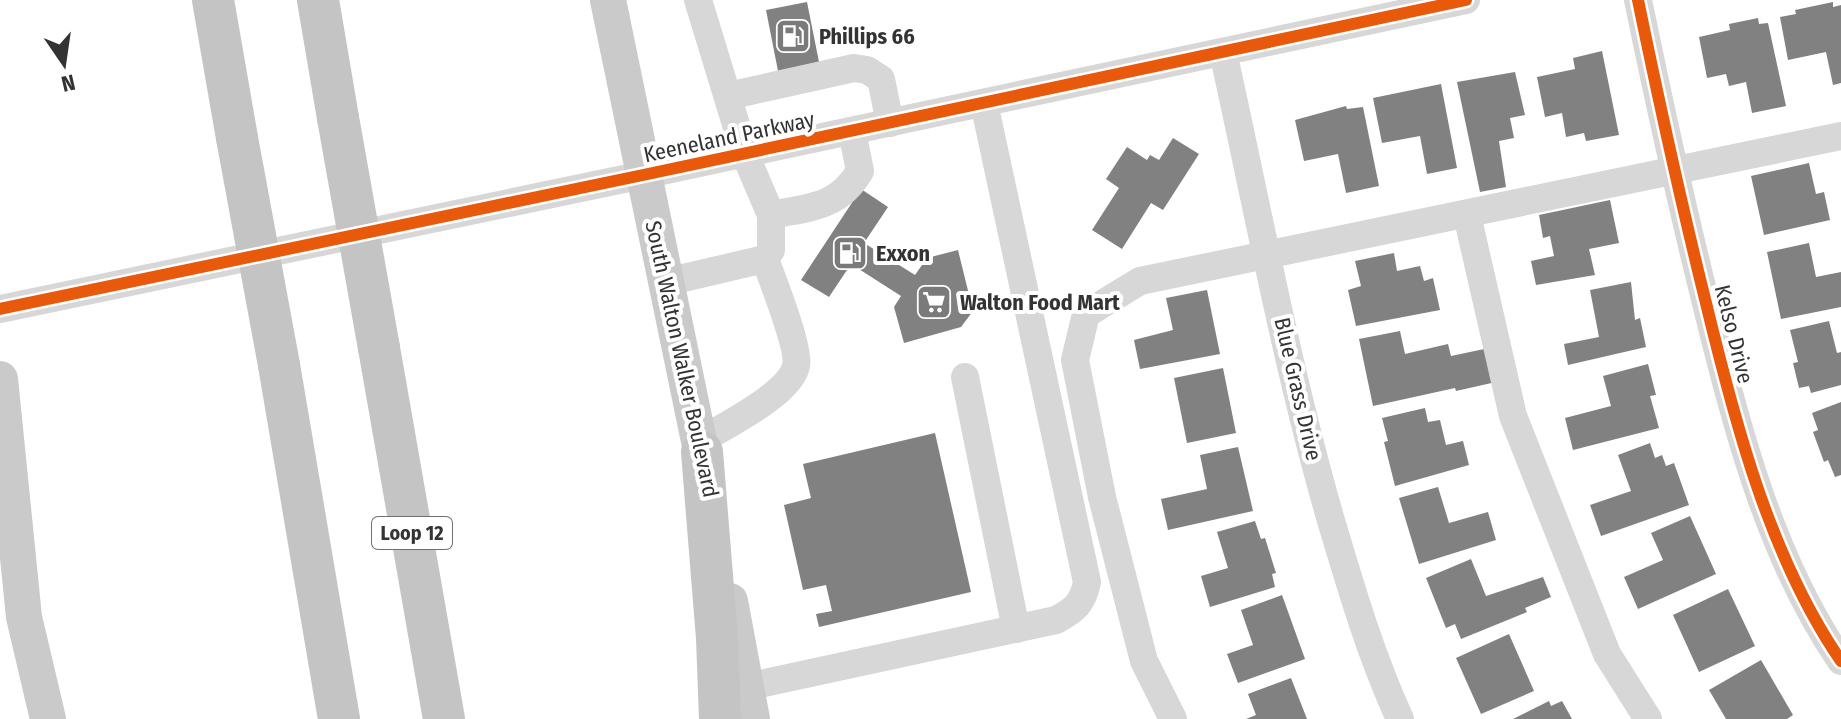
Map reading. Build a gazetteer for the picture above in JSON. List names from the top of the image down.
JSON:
{
  "streets": {
    "highway": ["Loop 12"],
    "main road": ["South Walton Walker Boulevard"],
    "street": ["Keeneland Parkway", "Kelso Drive", "Blue Grass Drive"]
  },
  "crossings": [
    ["Keeneland Parkway", "South Walton Walker Boulevard"],
    ["Keeneland Parkway", "Blue Grass Drive"]
  ],
  "places": {
    "fuel station": ["Phillips 66", "Exxon"],
    "supermarket": ["Walton Food Mart"]
  },
  "north": "bottom"
}
